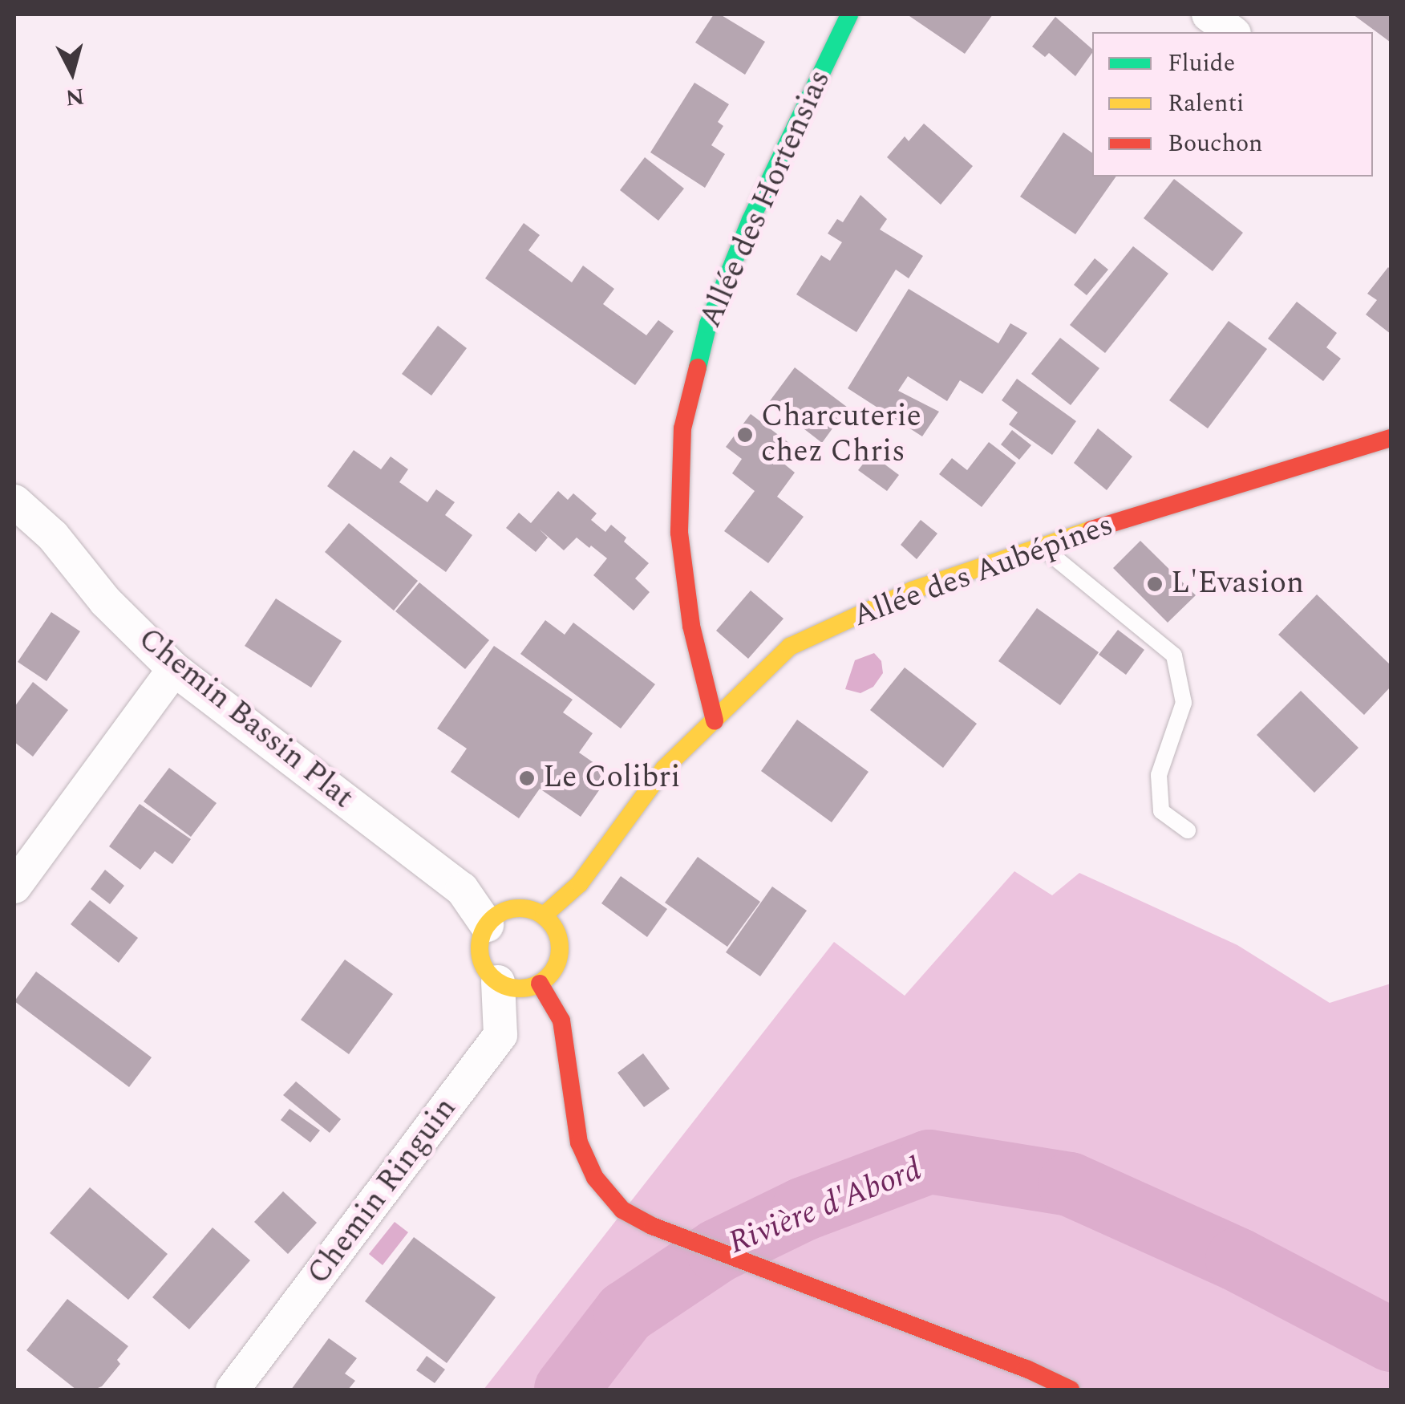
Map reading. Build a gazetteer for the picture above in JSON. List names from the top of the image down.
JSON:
{
  "streets": {
    "street": [
      "Allée des Hortensias",
      "Allée des Aubépines",
      "Chemin Bassin Plat",
      "Chemin Ringuin"
    ]
  },
  "crossings": [
    ["Allée des Hortensias", "Allée des Aubépines"],
    ["Allée des Aubépines", "Chemin Bassin Plat"],
    ["Allée des Aubépines", "Chemin Ringuin"],
    ["Chemin Bassin Plat", "Chemin Ringuin"]
  ],
  "water": ["Rivière d'Abord"],
  "places": ["Charcuterie chez Chris", "L'Evasion", "Le Colibri"],
  "legend": ["Fluide", "Ralenti", "Bouchon"],
  "north": "bottom"
}
